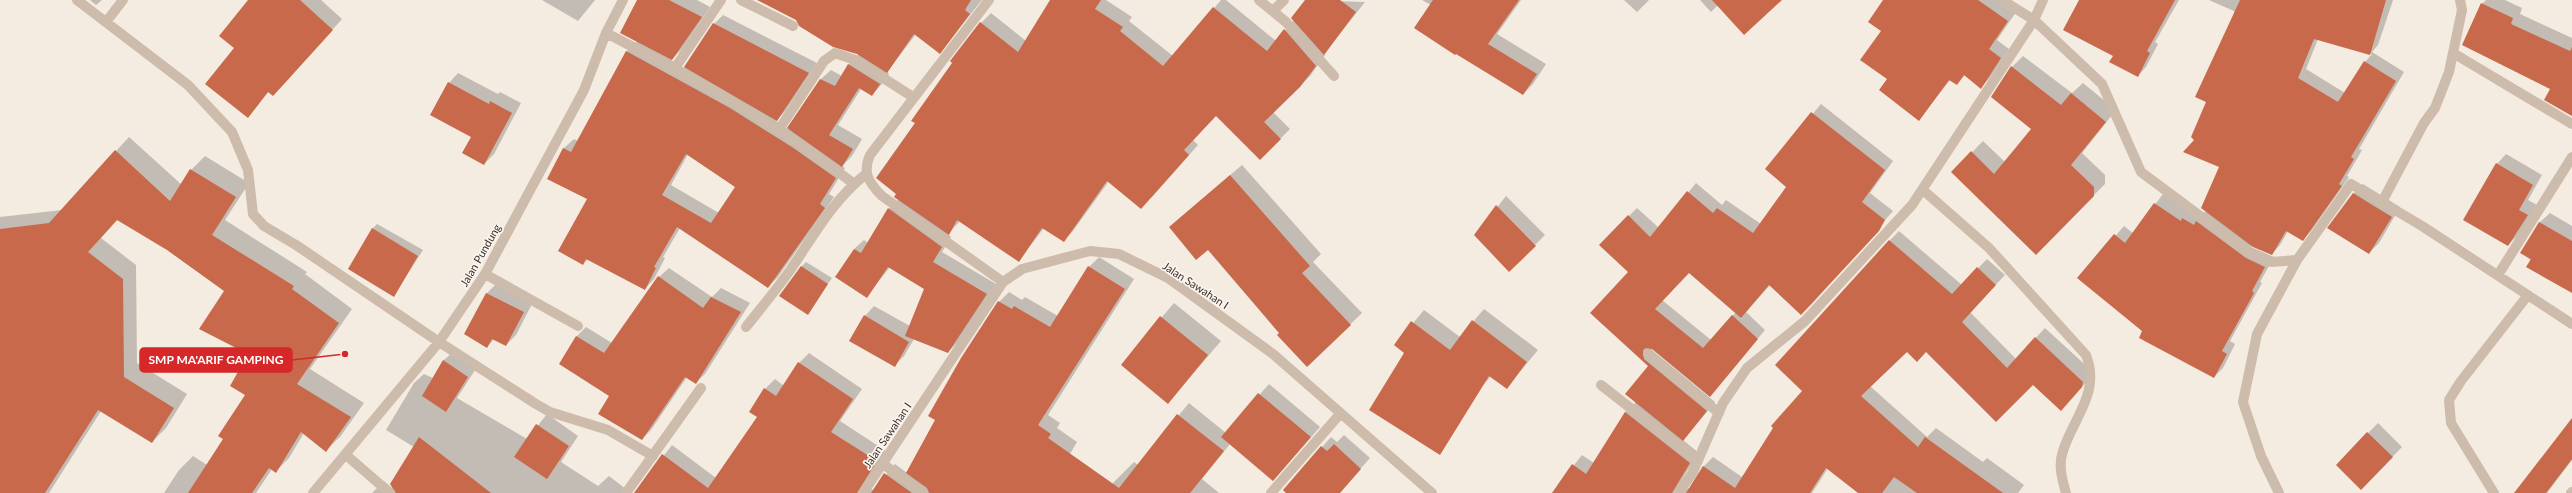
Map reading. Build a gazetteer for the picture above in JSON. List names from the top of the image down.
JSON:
{
  "streets": {
    "street": ["Jalan Pundung", "Jalan Sawahan I"]
  },
  "places": ["SMP MA'ARIF GAMPING"]
}
